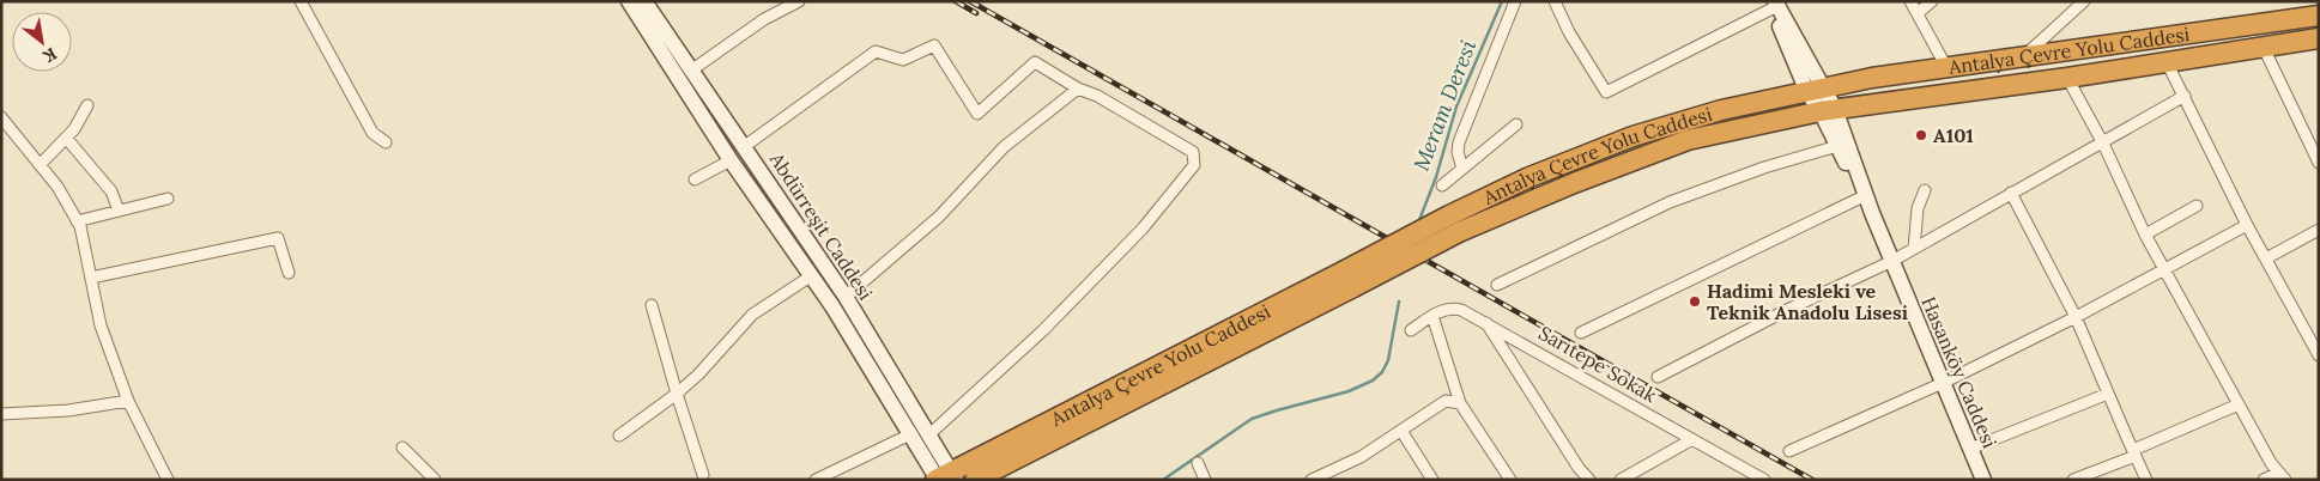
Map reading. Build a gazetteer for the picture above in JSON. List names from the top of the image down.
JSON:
{
  "streets": {
    "highway": ["Antalya Çevre Yolu Caddesi"],
    "main road": ["Abdürreşit Caddesi", "Hasanköy Caddesi"],
    "street": ["Sarıtepe Sokak"]
  },
  "crossings": [
    ["Antalya Çevre Yolu Caddesi", "Abdürreşit Caddesi"]
  ],
  "water": ["Meram Deresi"],
  "places": ["A101", "Hadimi Mesleki ve Teknik Anadolu Lisesi"],
  "north": "bottom right"
}
